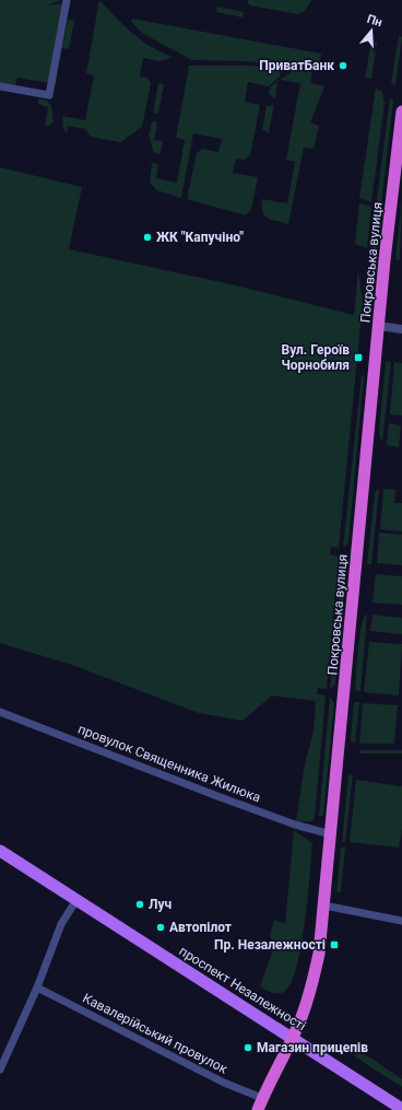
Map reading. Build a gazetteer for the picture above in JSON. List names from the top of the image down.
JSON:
{
  "streets": {
    "highway": ["Покровська вулиця"],
    "main road": ["проспект Незалежності"],
    "street": ["провулок Священника Жилюка", "Кавалерійський провулок"]
  },
  "crossings": [
    ["Покровська вулиця", "провулок Священника Жилюка"],
    ["Покровська вулиця", "проспект Незалежності"],
    ["Покровська вулиця", "Кавалерійський провулок"]
  ],
  "places": {
    "other": [
      "ПриватБанк",
      "ЖК \"Капучіно\"",
      "Луч",
      "Автопілот",
      "Магазин прицепів"
    ],
    "transit": ["Вул. Героїв Чорнобиля", "Пр. Незалежності"]
  },
  "north": "top"
}
